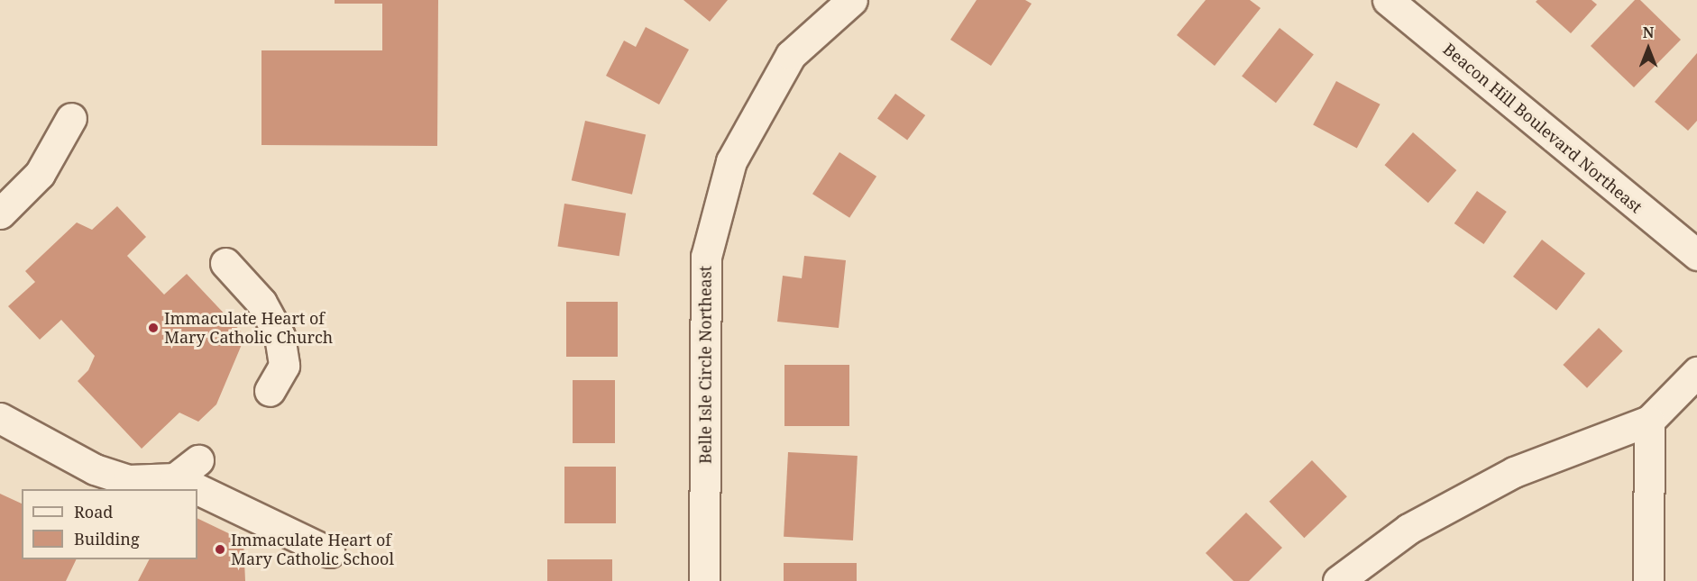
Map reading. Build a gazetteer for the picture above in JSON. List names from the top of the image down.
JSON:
{
  "streets": {
    "street": ["Beacon Hill Boulevard Northeast", "Belle Isle Circle Northeast"]
  },
  "places": ["Immaculate Heart of Mary Catholic Church", "Immaculate Heart of Mary Catholic School"],
  "legend": ["Road", "Building"],
  "north": "top"
}
